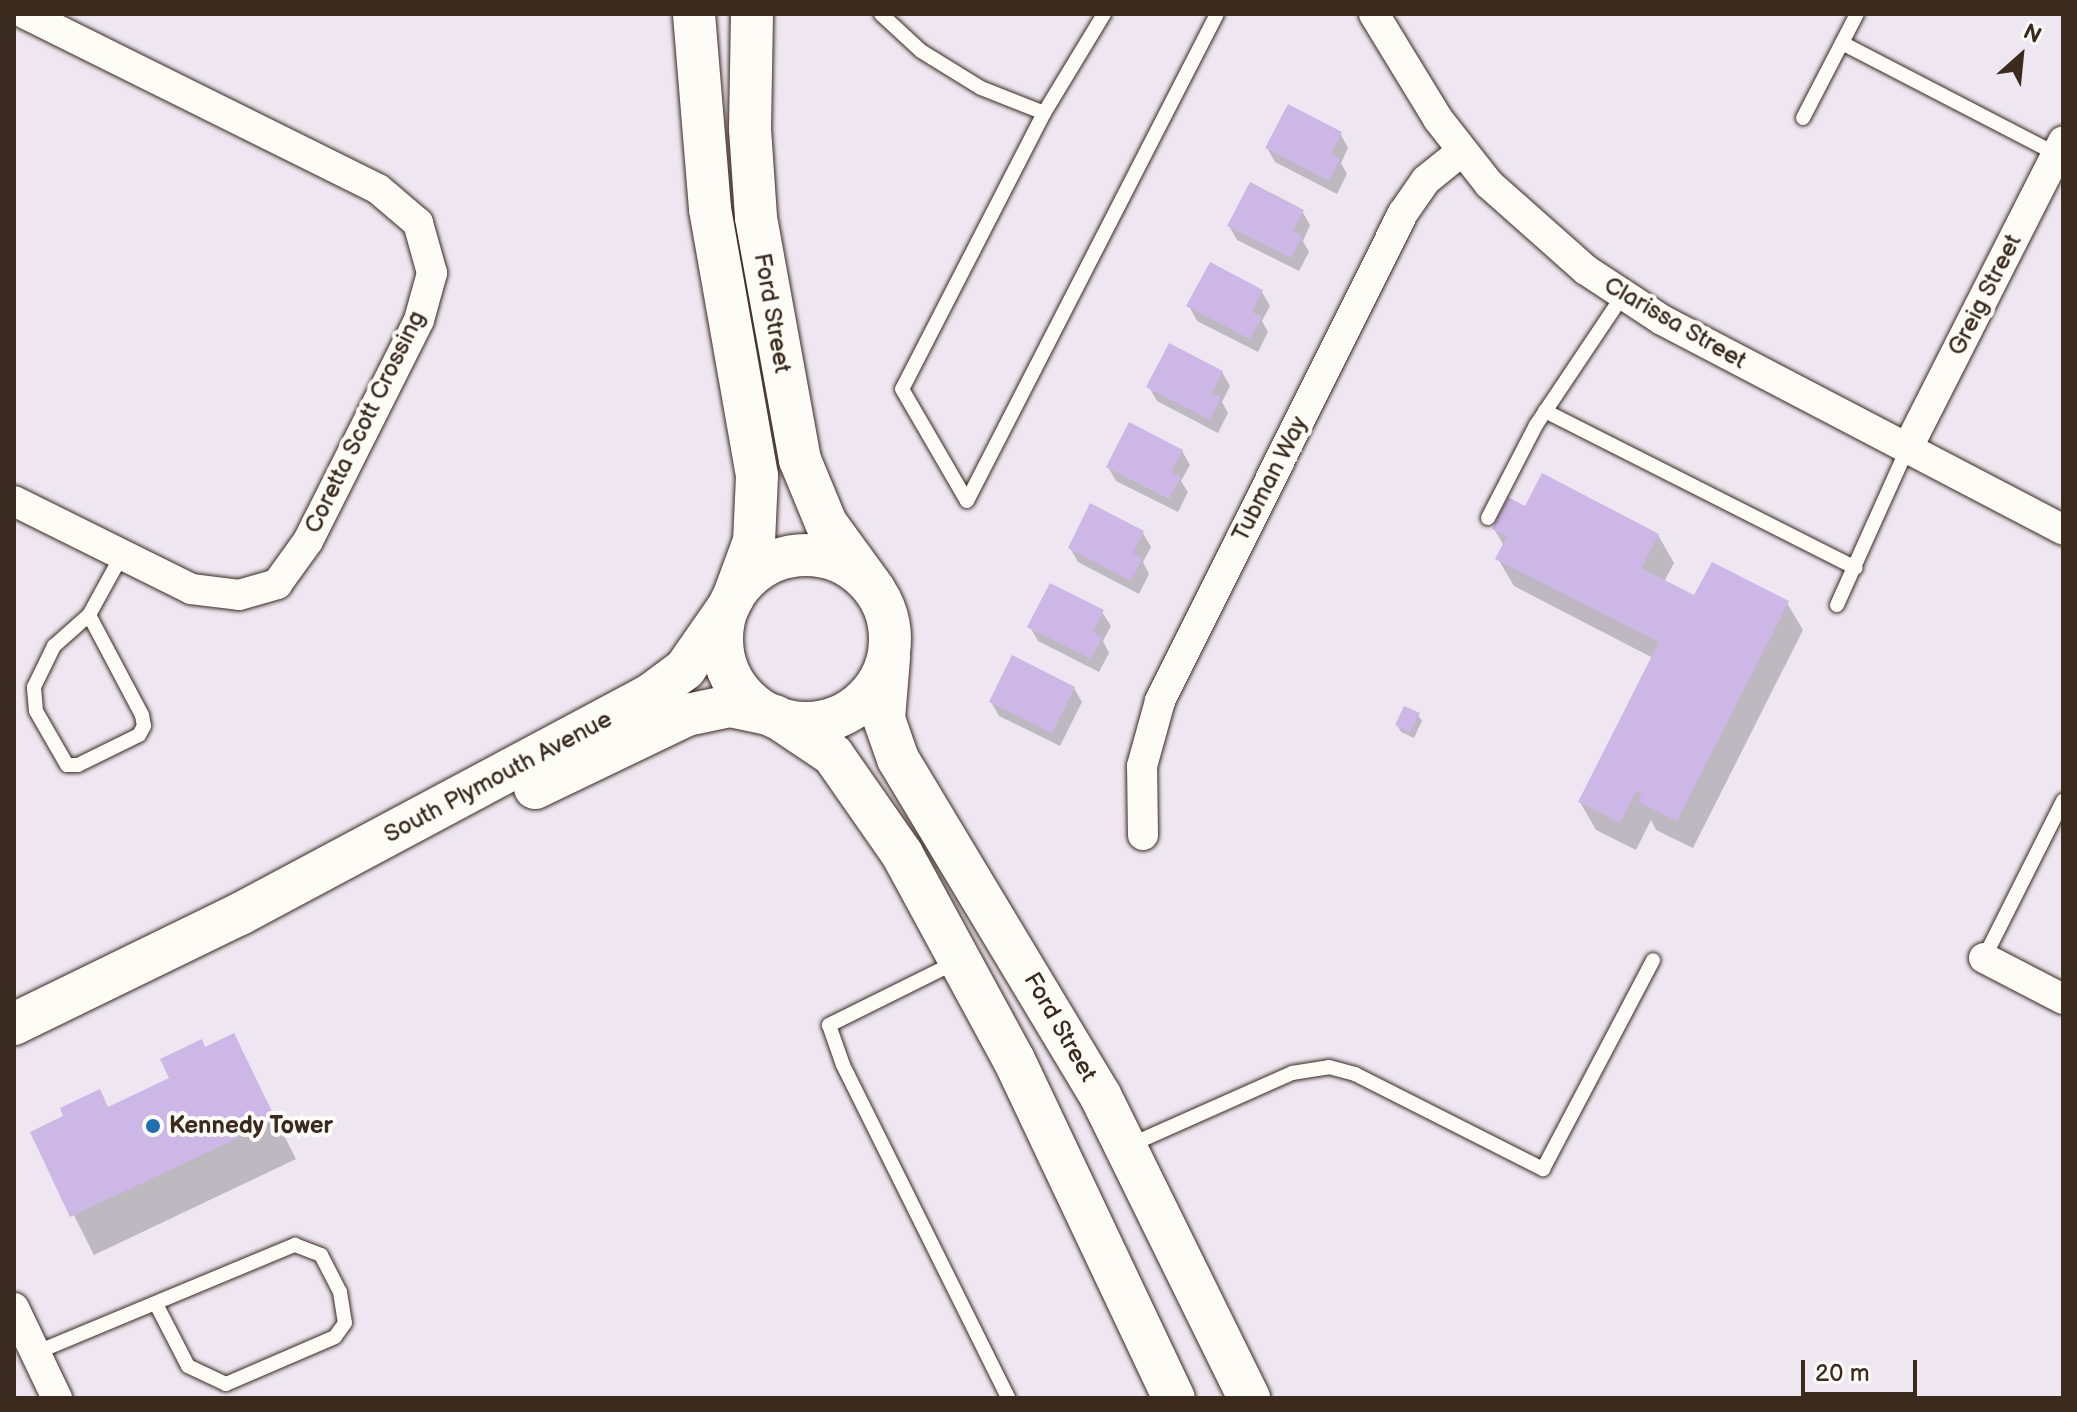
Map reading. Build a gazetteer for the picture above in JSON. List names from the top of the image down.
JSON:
{
  "streets": {
    "main road": ["Ford Street", "South Plymouth Avenue"],
    "street": [
      "Greig Street",
      "Clarissa Street",
      "Coretta Scott Crossing",
      "Tubman Way"
    ]
  },
  "crossings": [
    ["Greig Street", "Clarissa Street"],
    ["Ford Street", "South Plymouth Avenue"],
    ["Clarissa Street", "Tubman Way"]
  ],
  "places": ["Kennedy Tower"],
  "scale_bar": "20 m",
  "north": "top right"
}
